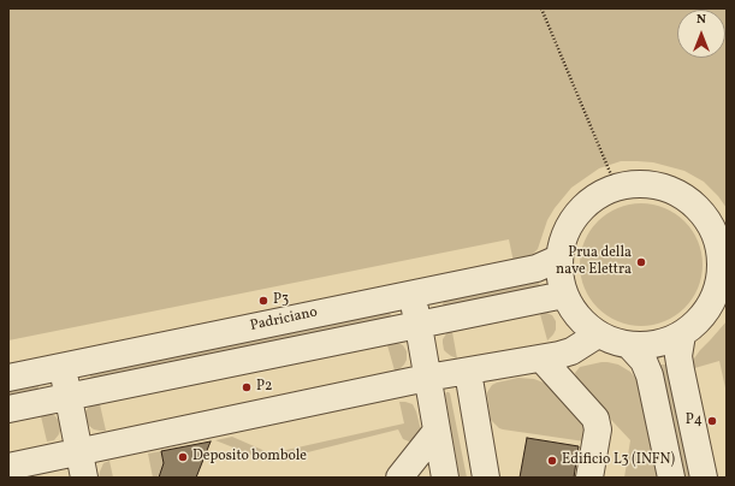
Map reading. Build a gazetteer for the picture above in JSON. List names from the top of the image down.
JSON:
{
  "streets": {
    "street": ["Padriciano"]
  },
  "places": [
    "Prua della nave Elettra",
    "P3",
    "P2",
    "P4",
    "Deposito bombole",
    "Edificio L3 (INFN)"
  ],
  "north": "top"
}
